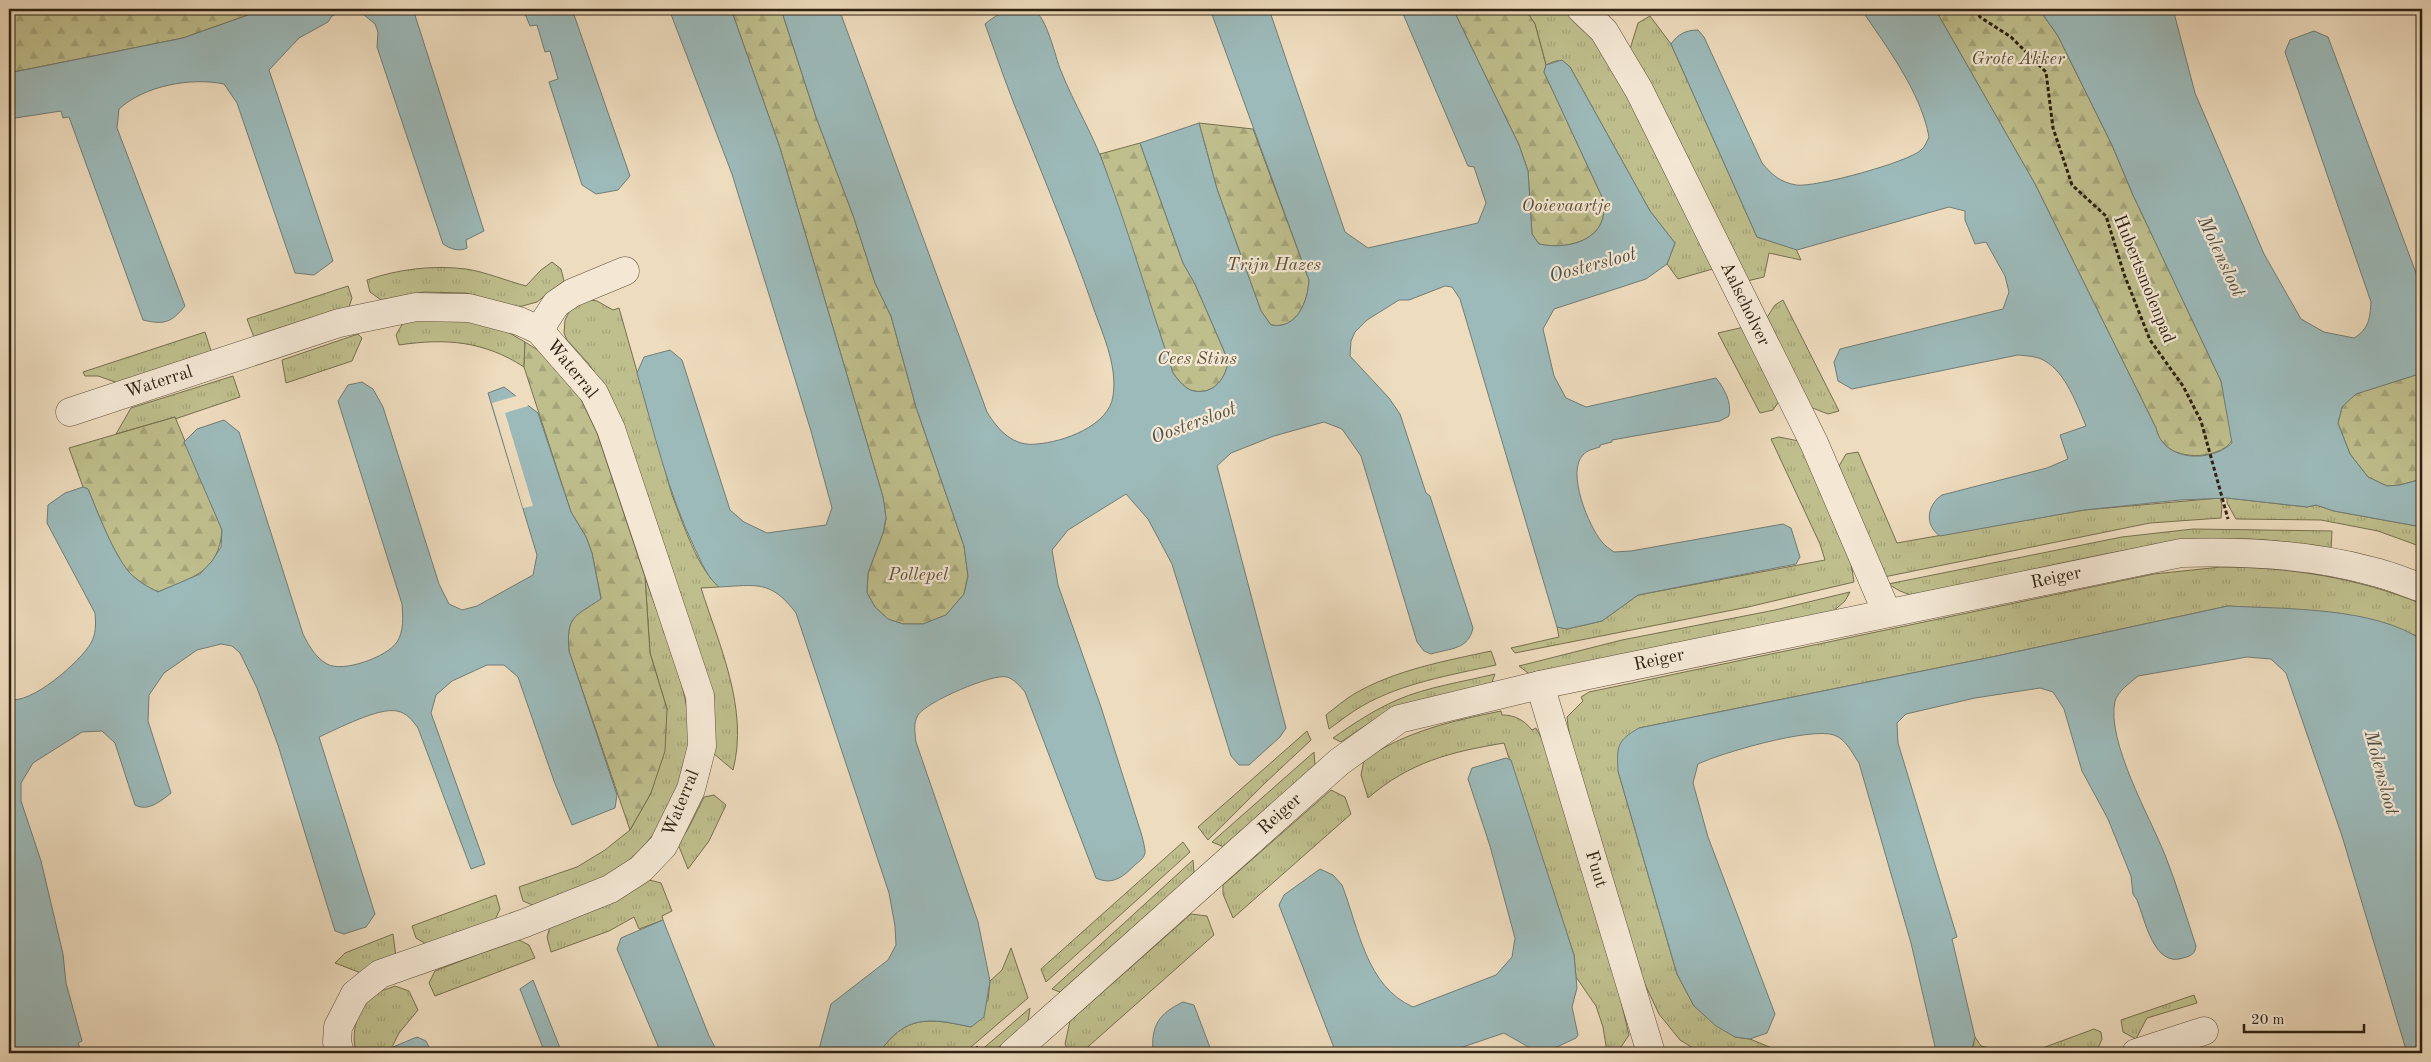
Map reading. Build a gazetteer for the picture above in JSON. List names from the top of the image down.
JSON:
{
  "streets": {
    "street": [
      "Aalscholver",
      "Waterral",
      "Reiger",
      "Fuut"
    ],
    "path": ["Hubertsmolenpad"]
  },
  "crossings": [
    ["Aalscholver", "Reiger"],
    ["Reiger", "Fuut"]
  ],
  "water": ["Molensloot", "Oostersloot"],
  "parks": [
    "Grote Akker",
    "Ooievaartje",
    "Trijn Hazes",
    "Cees Stins",
    "Pollepel"
  ],
  "scale_bar": "20 m"
}
